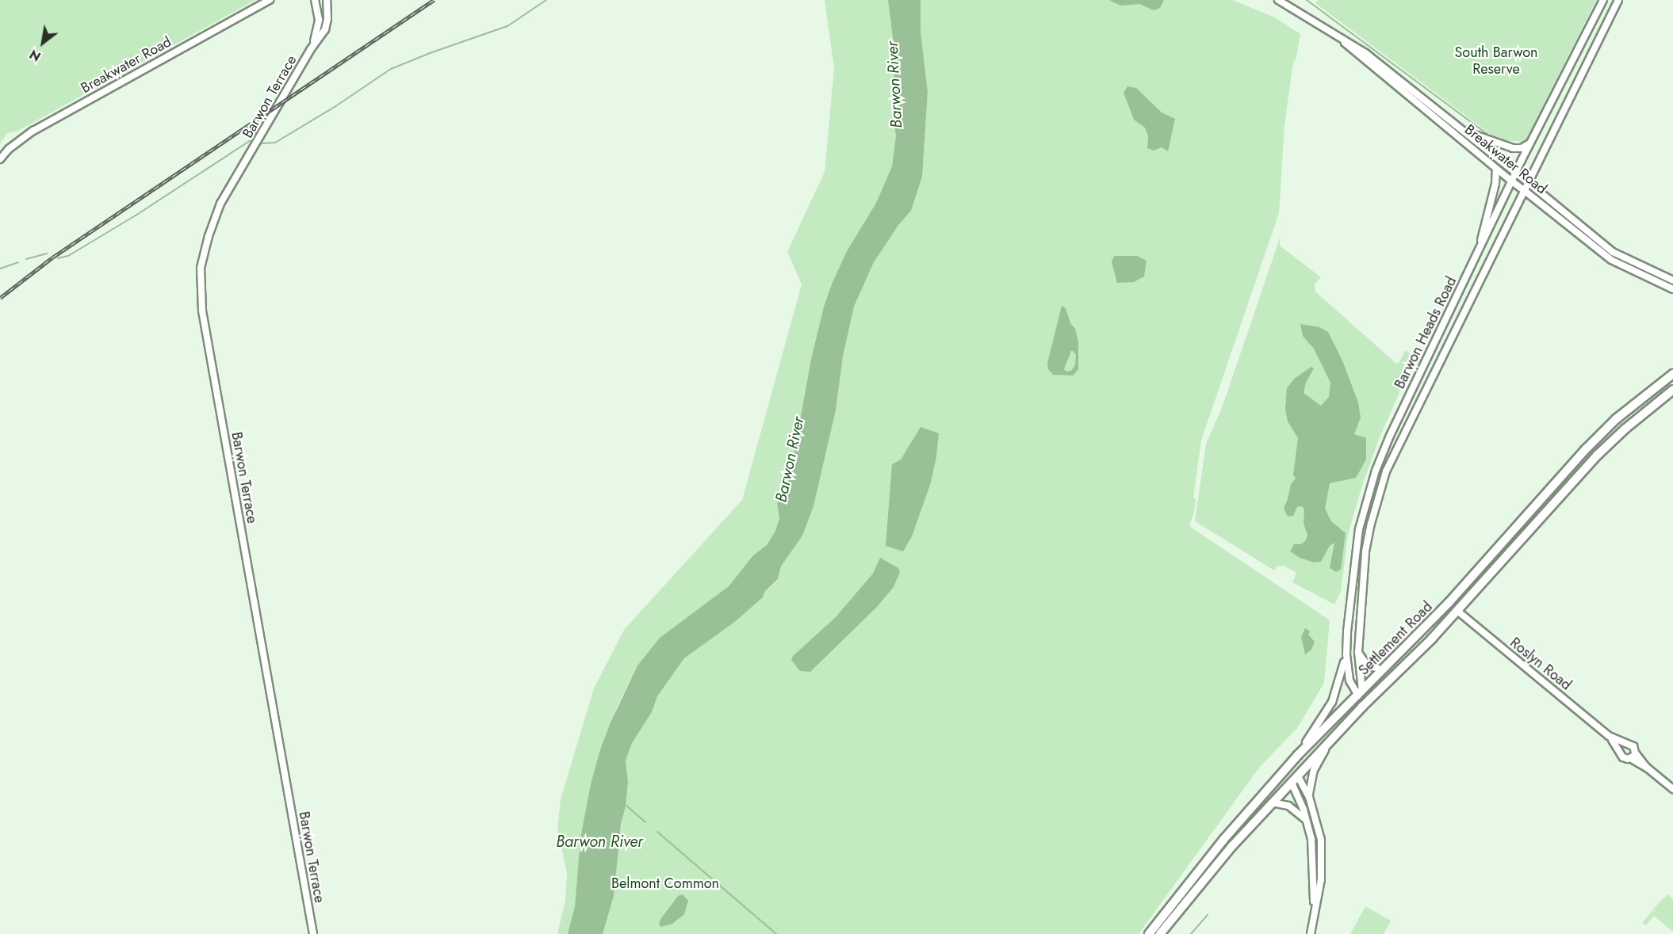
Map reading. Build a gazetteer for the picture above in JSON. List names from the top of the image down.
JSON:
{
  "streets": {
    "highway": ["Settlement Road"],
    "main road": ["Breakwater Road", "Barwon Heads Road"],
    "street": ["Barwon Terrace", "Roslyn Road"]
  },
  "crossings": [
    ["Breakwater Road", "Barwon Heads Road"],
    ["Barwon Heads Road", "Settlement Road"],
    ["Settlement Road", "Roslyn Road"]
  ],
  "water": ["Barwon River"],
  "parks": ["South Barwon Reserve", "Belmont Common"],
  "north": "bottom left"
}
